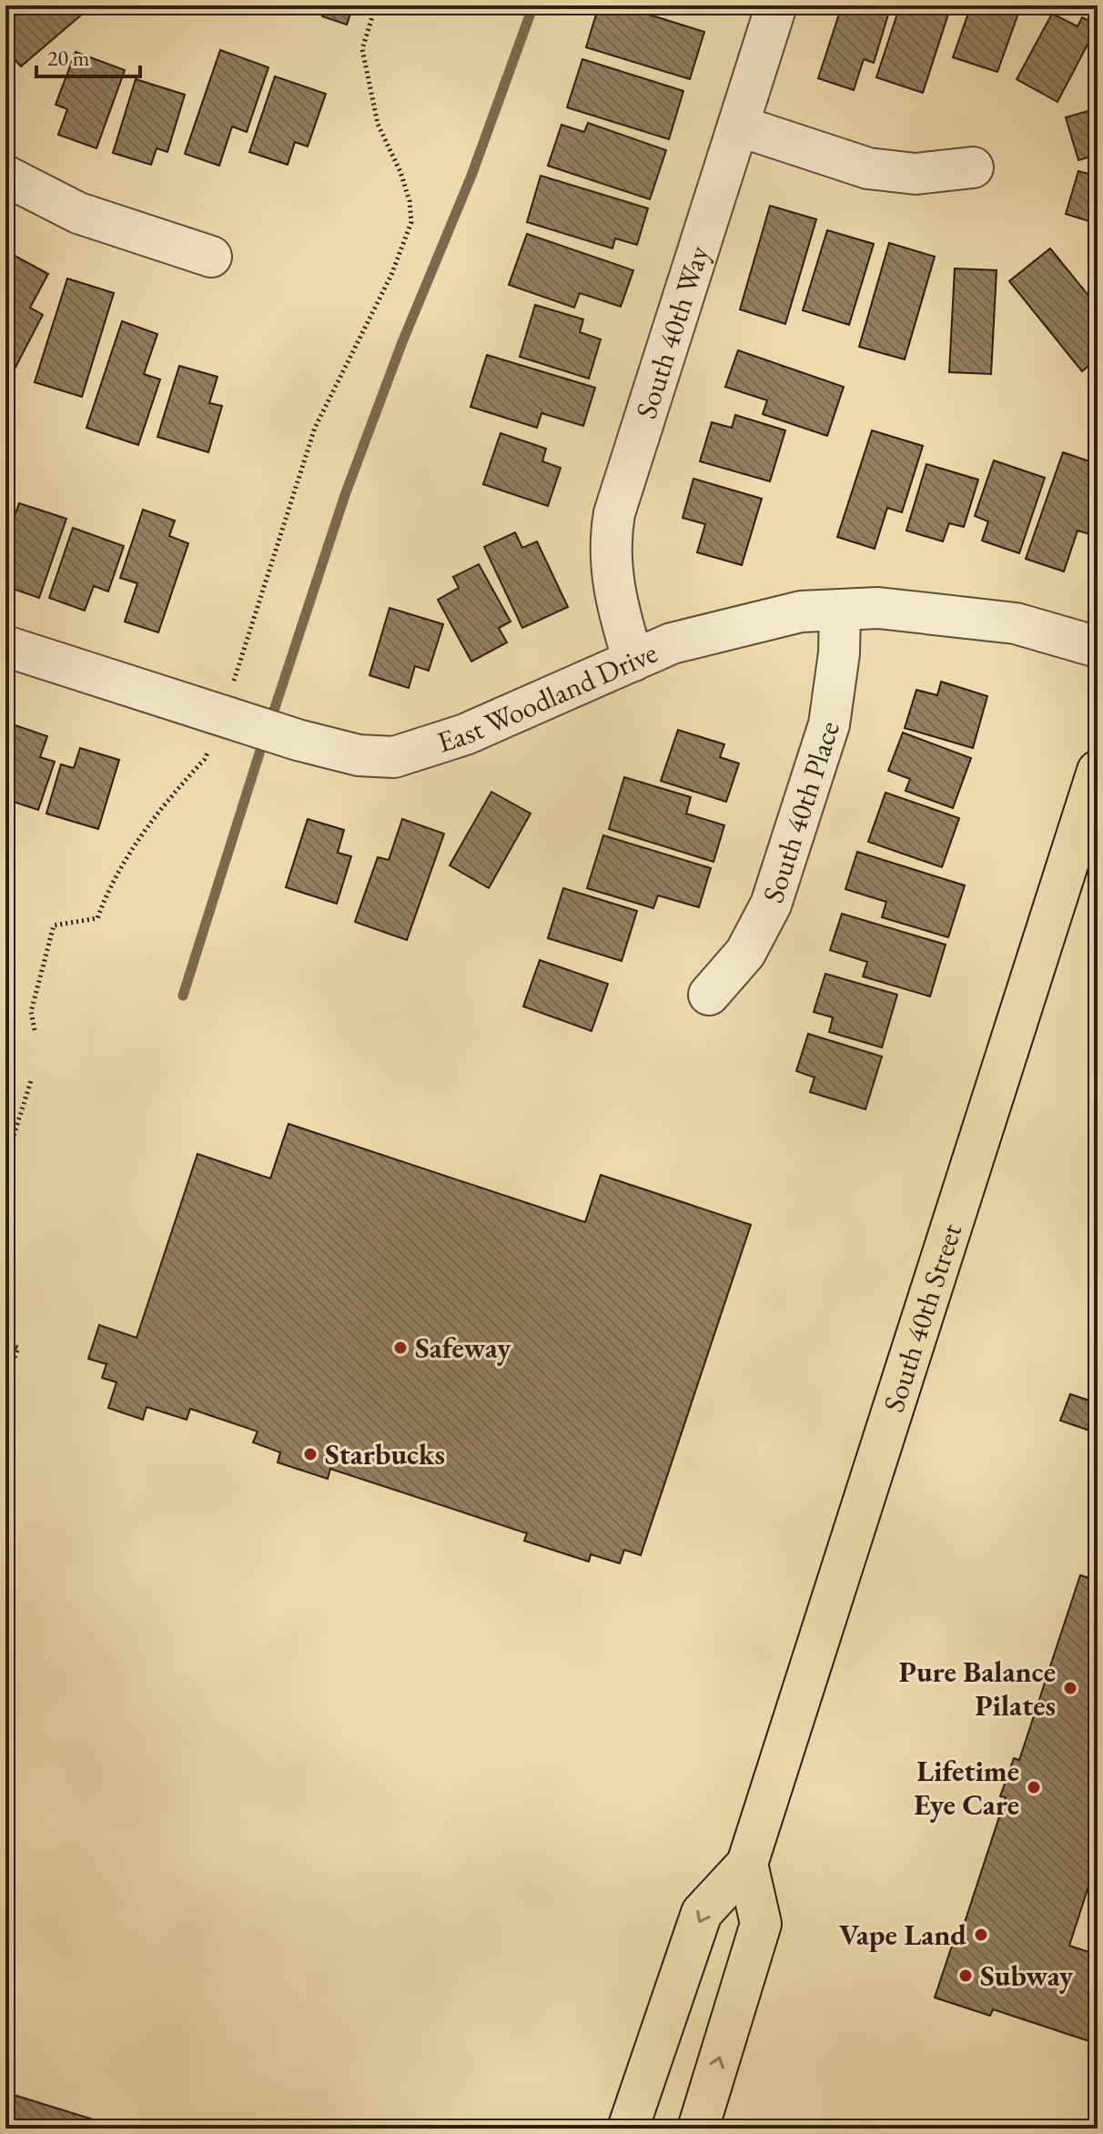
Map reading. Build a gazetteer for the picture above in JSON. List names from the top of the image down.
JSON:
{
  "streets": {
    "main road": ["South 40th Street"],
    "street": ["South 40th Way", "East Woodland Drive", "South 40th Place"]
  },
  "crossings": [
    ["South 40th Way", "East Woodland Drive"],
    ["East Woodland Drive", "South 40th Place"]
  ],
  "places": [
    "Safeway",
    "Starbucks",
    "Pure Balance Pilates",
    "Lifetime Eye Care",
    "Vape Land",
    "Subway"
  ],
  "scale_bar": "20 m"
}
